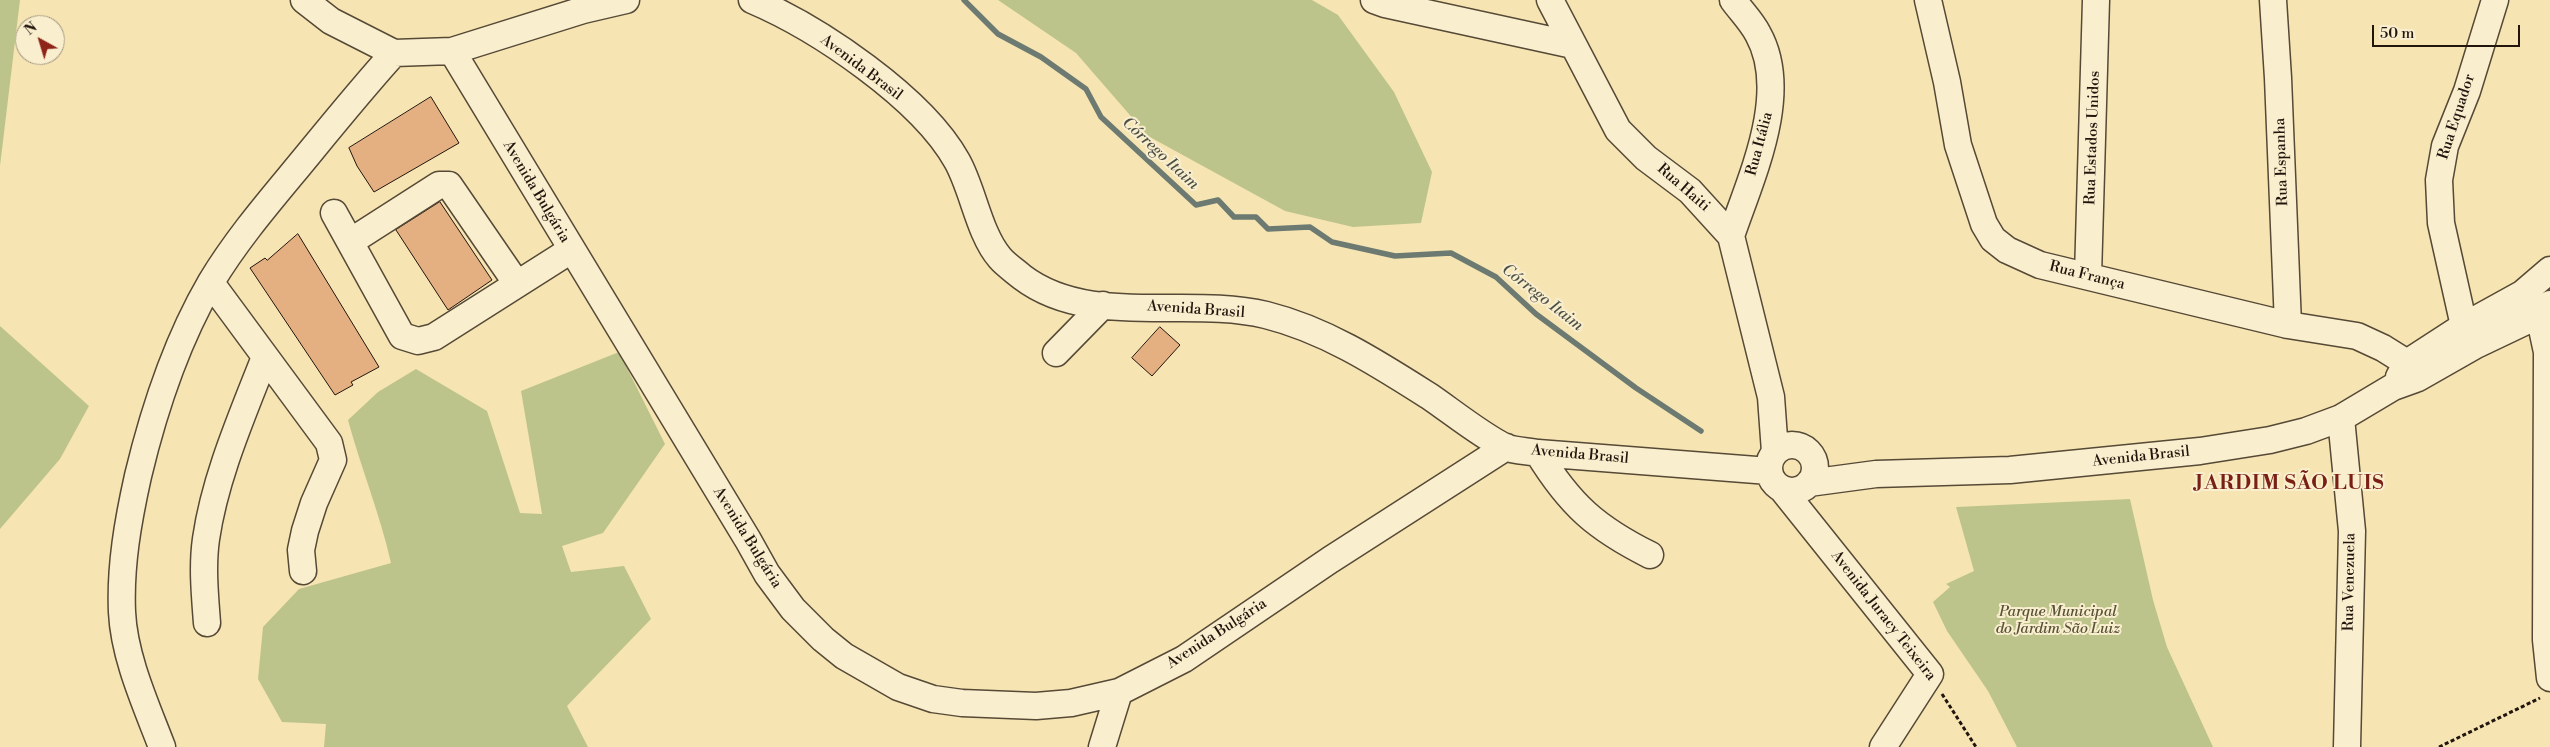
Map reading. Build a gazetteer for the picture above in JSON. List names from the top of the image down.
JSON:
{
  "streets": {
    "street": [
      "Avenida Brasil",
      "Rua Equador",
      "Rua Estados Unidos",
      "Rua Itália",
      "Rua Espanha",
      "Rua Haiti",
      "Avenida Bulgária",
      "Rua França",
      "Rua Venezuela",
      "Avenida Juracy Teixeira"
    ]
  },
  "crossings": [
    ["Avenida Brasil", "Rua Equador"],
    ["Avenida Brasil", "Rua Haiti"],
    ["Avenida Brasil", "Avenida Bulgária"],
    ["Avenida Brasil", "Rua França"],
    ["Avenida Brasil", "Rua Venezuela"],
    ["Avenida Brasil", "Avenida Juracy Teixeira"],
    ["Rua Estados Unidos", "Rua França"],
    ["Rua Itália", "Rua Haiti"],
    ["Rua Espanha", "Rua França"],
    ["Rua Haiti", "Avenida Juracy Teixeira"]
  ],
  "districts": ["JARDIM SÃO LUIS"],
  "water": ["Córrego Itaim"],
  "parks": ["Parque Municipal do Jardim São Luiz"],
  "scale_bar": "50 m",
  "north": "top left"
}
